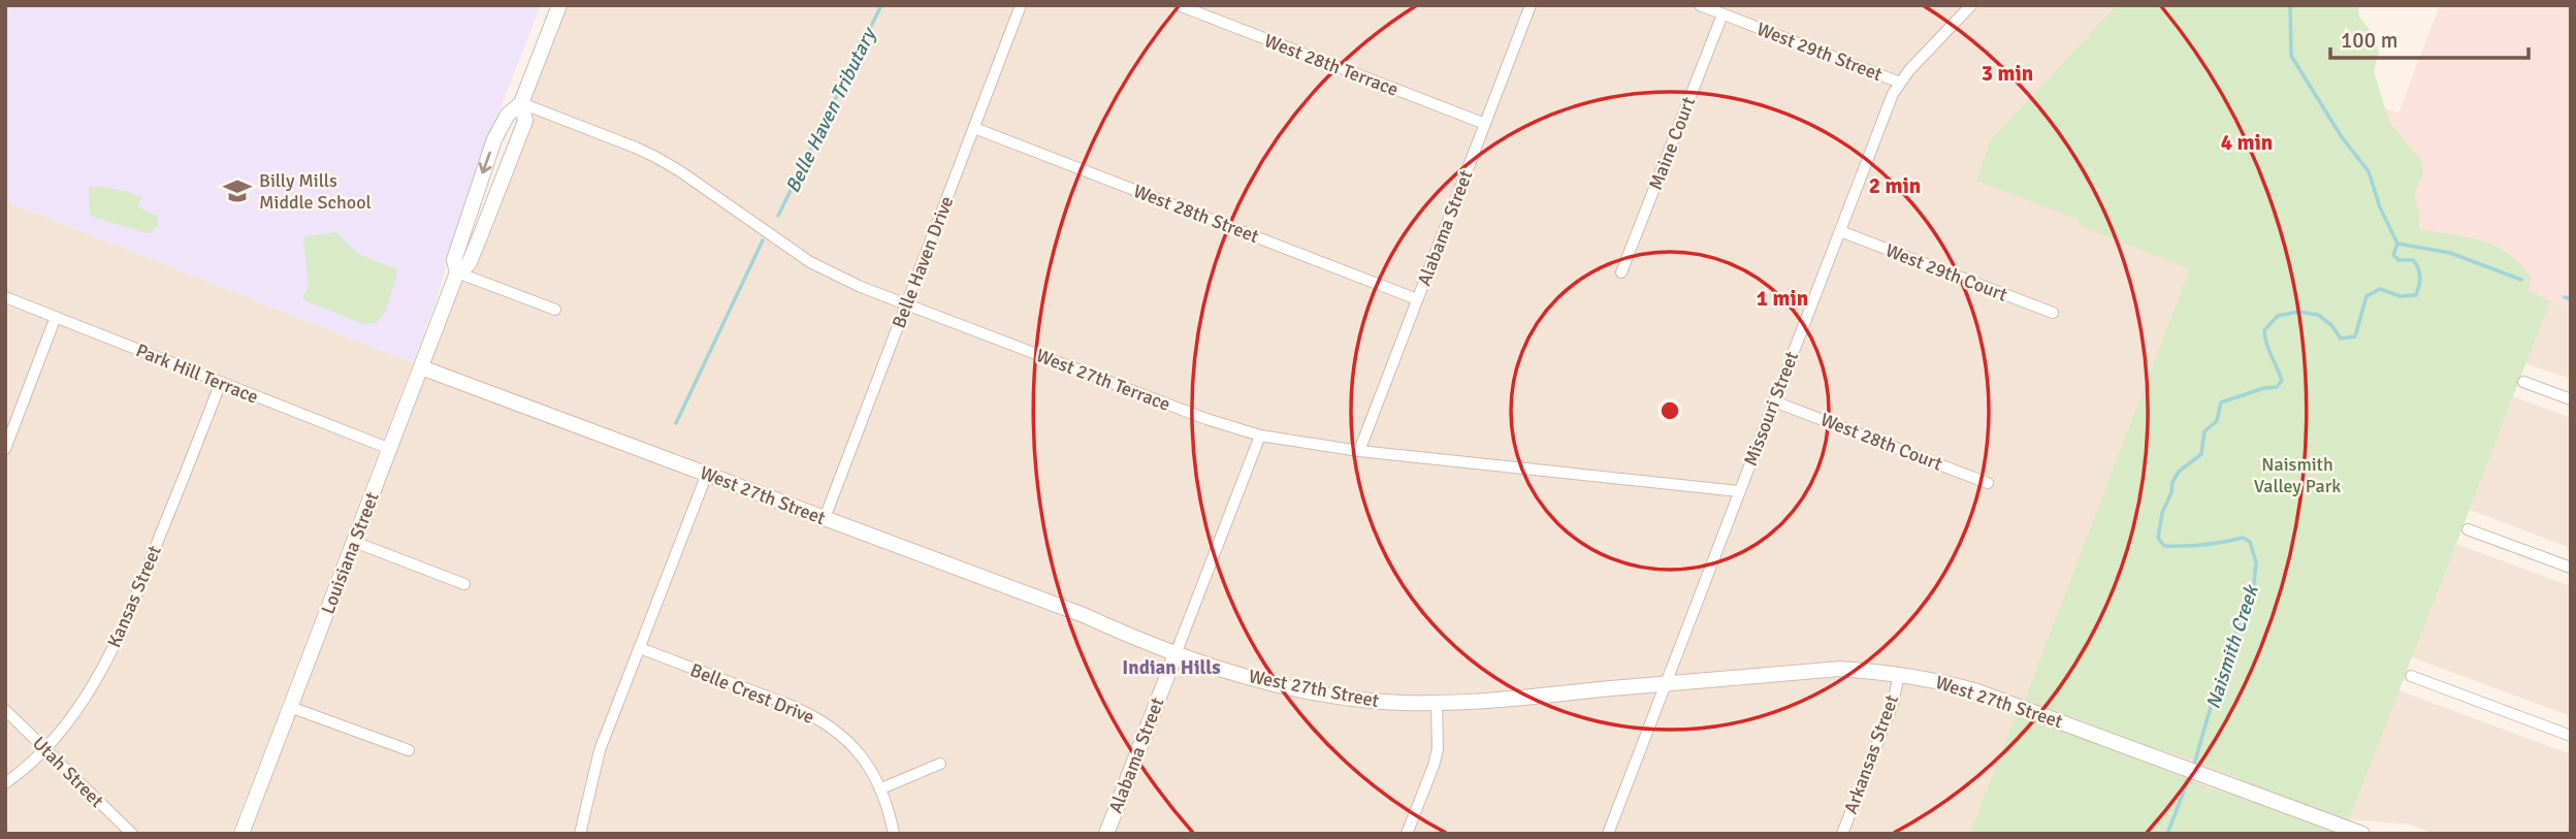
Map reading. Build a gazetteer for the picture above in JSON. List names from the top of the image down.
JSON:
{
  "streets": {
    "street": [
      "West 29th Street",
      "West 28th Terrace",
      "Maine Court",
      "West 28th Street",
      "Alabama Street",
      "Belle Haven Drive",
      "West 29th Court",
      "Park Hill Terrace",
      "West 27th Terrace",
      "Missouri Street",
      "West 28th Court",
      "West 27th Street",
      "Louisiana Street",
      "Kansas Street",
      "Belle Crest Drive",
      "Arkansas Street",
      "Utah Street"
    ]
  },
  "crossings": [
    ["West 29th Street", "Maine Court"],
    ["West 29th Street", "Missouri Street"],
    ["West 28th Terrace", "Alabama Street"],
    ["West 28th Street", "Alabama Street"],
    ["West 28th Street", "Belle Haven Drive"],
    ["Alabama Street", "West 27th Terrace"],
    ["Alabama Street", "West 27th Street"],
    ["Belle Haven Drive", "West 27th Terrace"],
    ["Belle Haven Drive", "West 27th Street"],
    ["West 29th Court", "Missouri Street"],
    ["Park Hill Terrace", "Louisiana Street"],
    ["Park Hill Terrace", "Kansas Street"],
    ["West 27th Terrace", "Missouri Street"],
    ["West 27th Terrace", "Louisiana Street"],
    ["Missouri Street", "West 28th Court"],
    ["Missouri Street", "West 27th Street"],
    ["West 27th Street", "Louisiana Street"],
    ["West 27th Street", "Arkansas Street"],
    ["Kansas Street", "Utah Street"]
  ],
  "districts": ["Indian Hills"],
  "water": ["Belle Haven Tributary", "Naismith Creek"],
  "parks": ["Naismith Valley Park"],
  "places": {
    "school or university": ["Billy Mills Middle School"]
  },
  "scale_bar": "100 m",
  "rings": [
    "3 min",
    "4 min",
    "2 min",
    "1 min"
  ]
}
